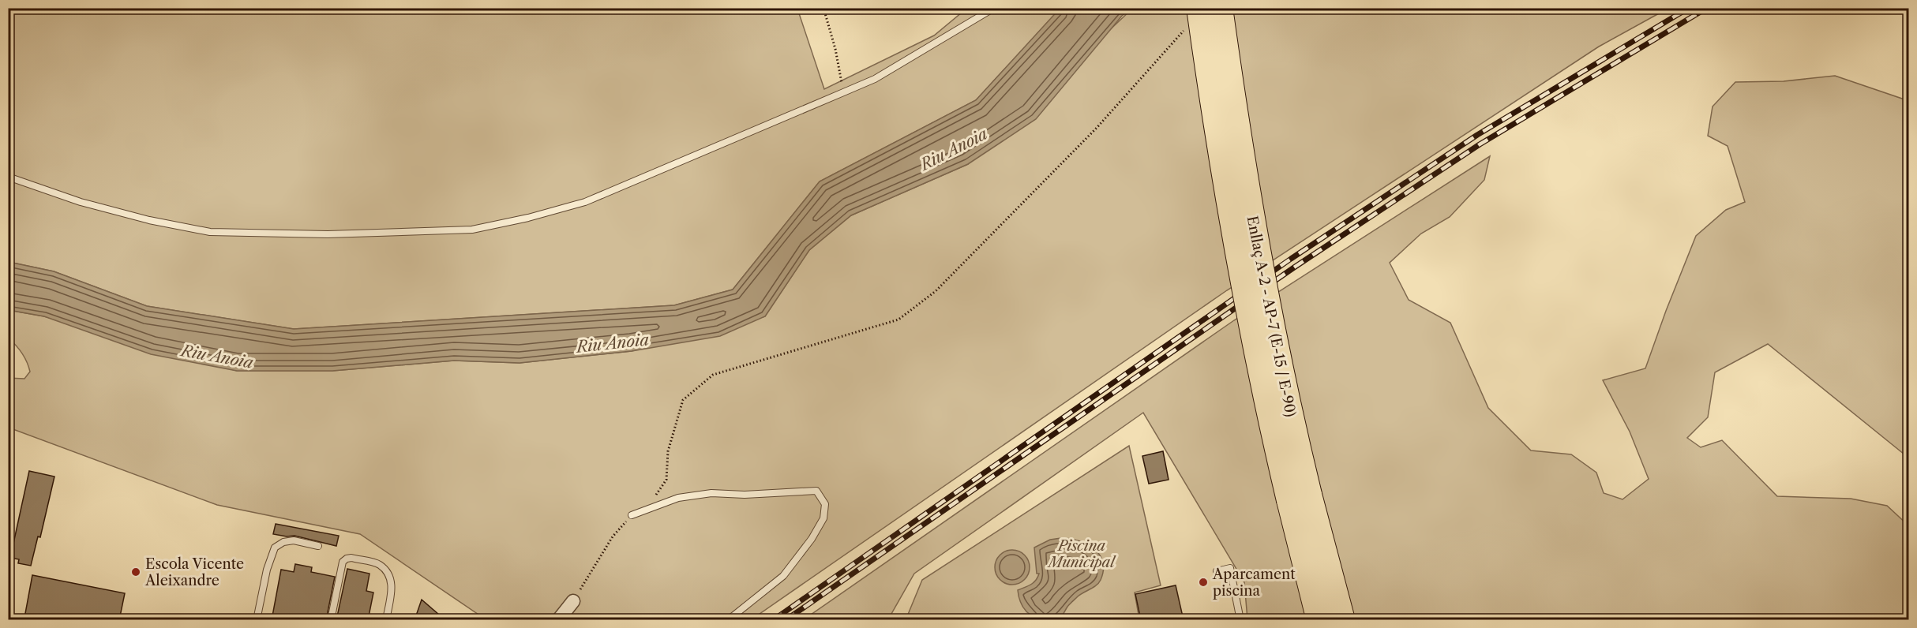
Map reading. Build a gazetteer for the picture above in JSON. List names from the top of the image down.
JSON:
{
  "streets": {
    "highway": ["Enllaç A-2 - AP-7 (E-15 / E-90)"]
  },
  "water": ["Riu Anoia"],
  "parks": ["Piscina Municipal"],
  "places": ["Escola Vicente Aleixandre", "Aparcament piscina"]
}
